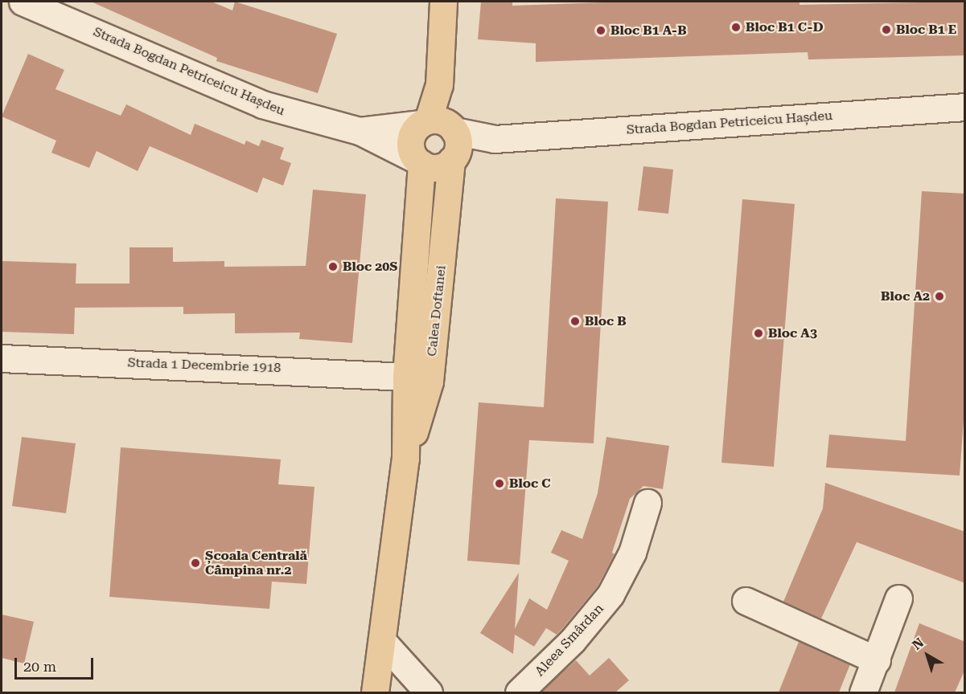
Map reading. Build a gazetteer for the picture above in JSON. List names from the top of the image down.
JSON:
{
  "streets": {
    "main road": ["Calea Doftanei"],
    "street": ["Strada Bogdan Petriceicu Hașdeu", "Strada 1 Decembrie 1918", "Aleea Smârdan"]
  },
  "crossings": [
    ["Strada Bogdan Petriceicu Hașdeu", "Calea Doftanei"],
    ["Calea Doftanei", "Strada 1 Decembrie 1918"]
  ],
  "places": [
    "Bloc B1 C-D",
    "Bloc B1 E",
    "Bloc B1 A-B",
    "Bloc 20S",
    "Bloc A2",
    "Bloc B",
    "Bloc A3",
    "Bloc C",
    "Școala Centrală Câmpina nr.2"
  ],
  "scale_bar": "20 m",
  "north": "top left"
}
